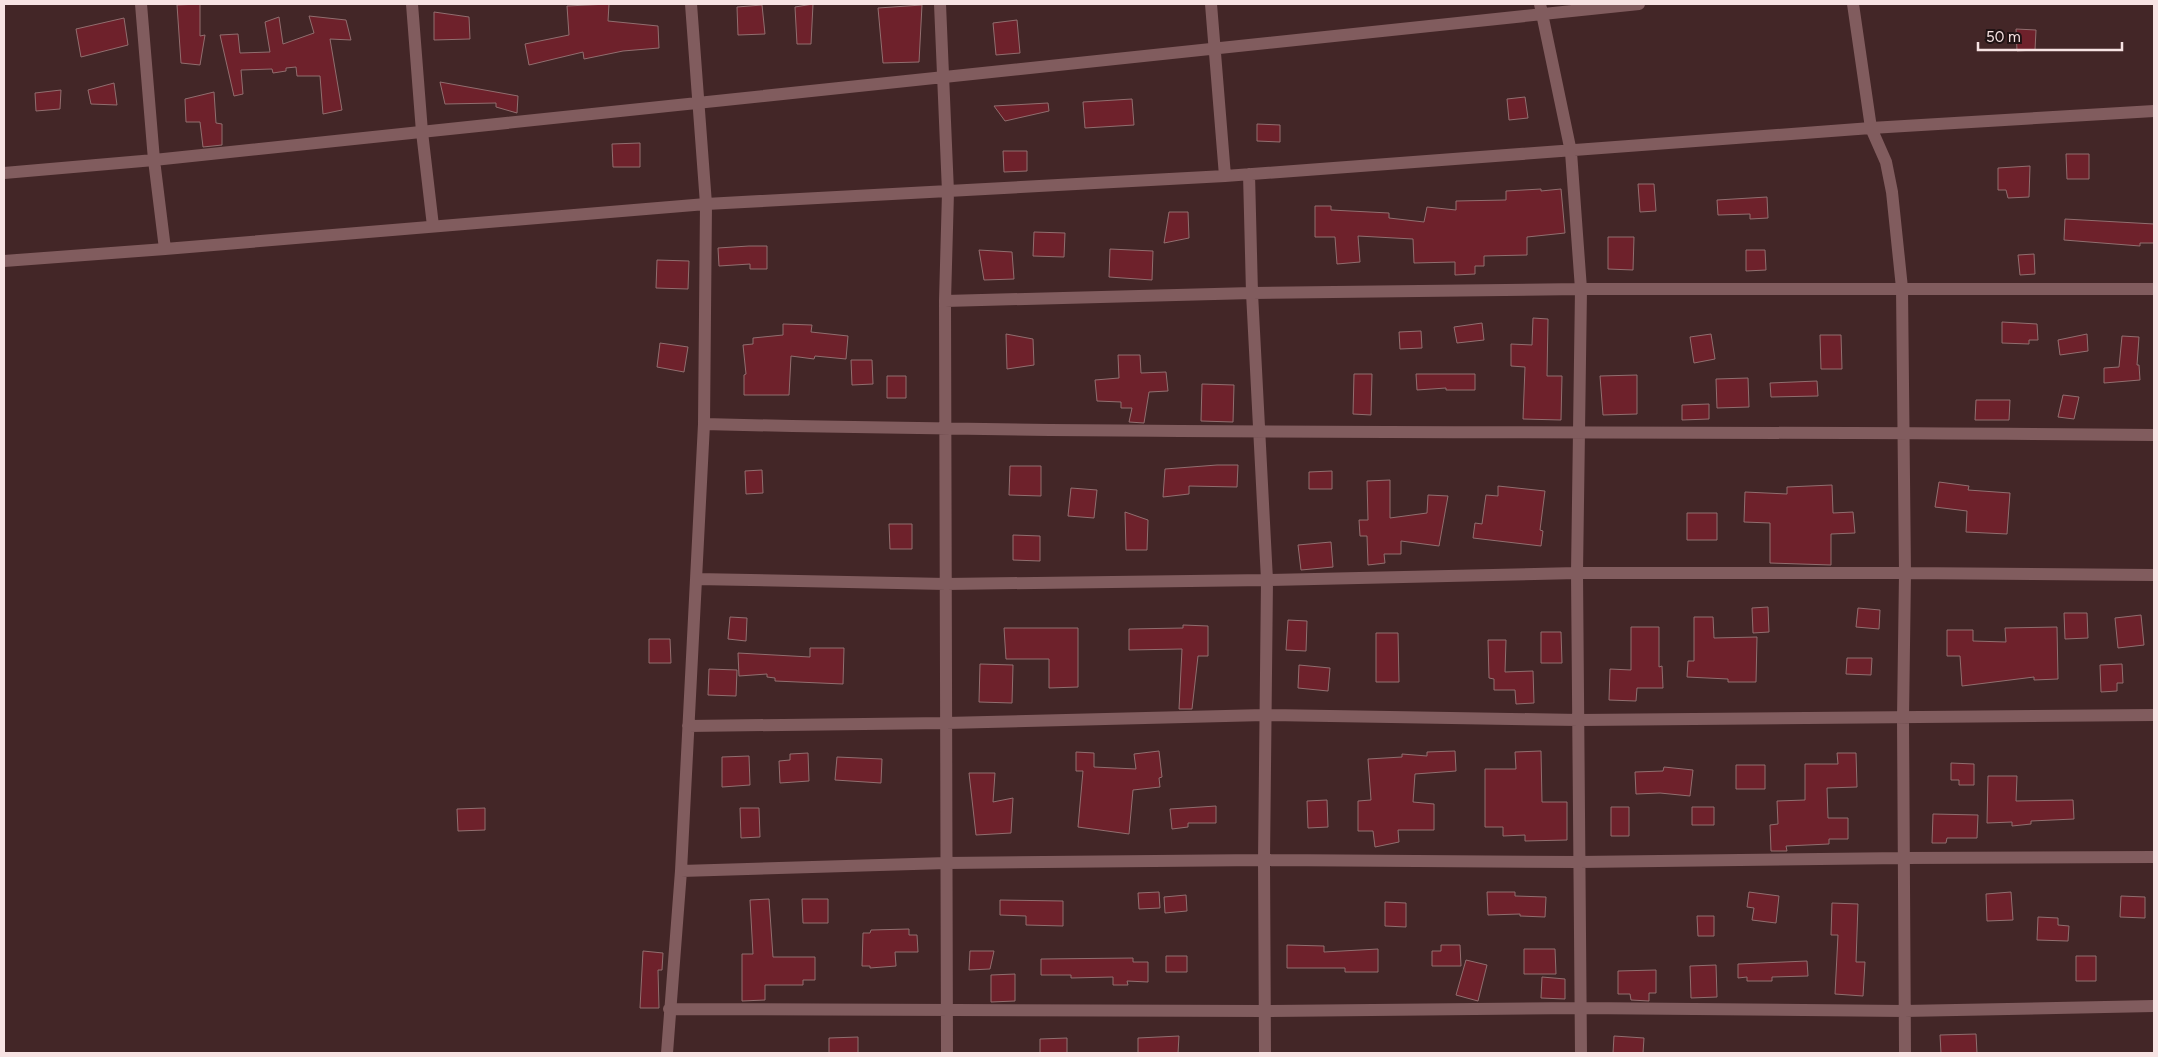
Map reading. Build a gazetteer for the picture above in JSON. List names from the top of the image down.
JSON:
{
  "scale_bar": "50 m"
}
